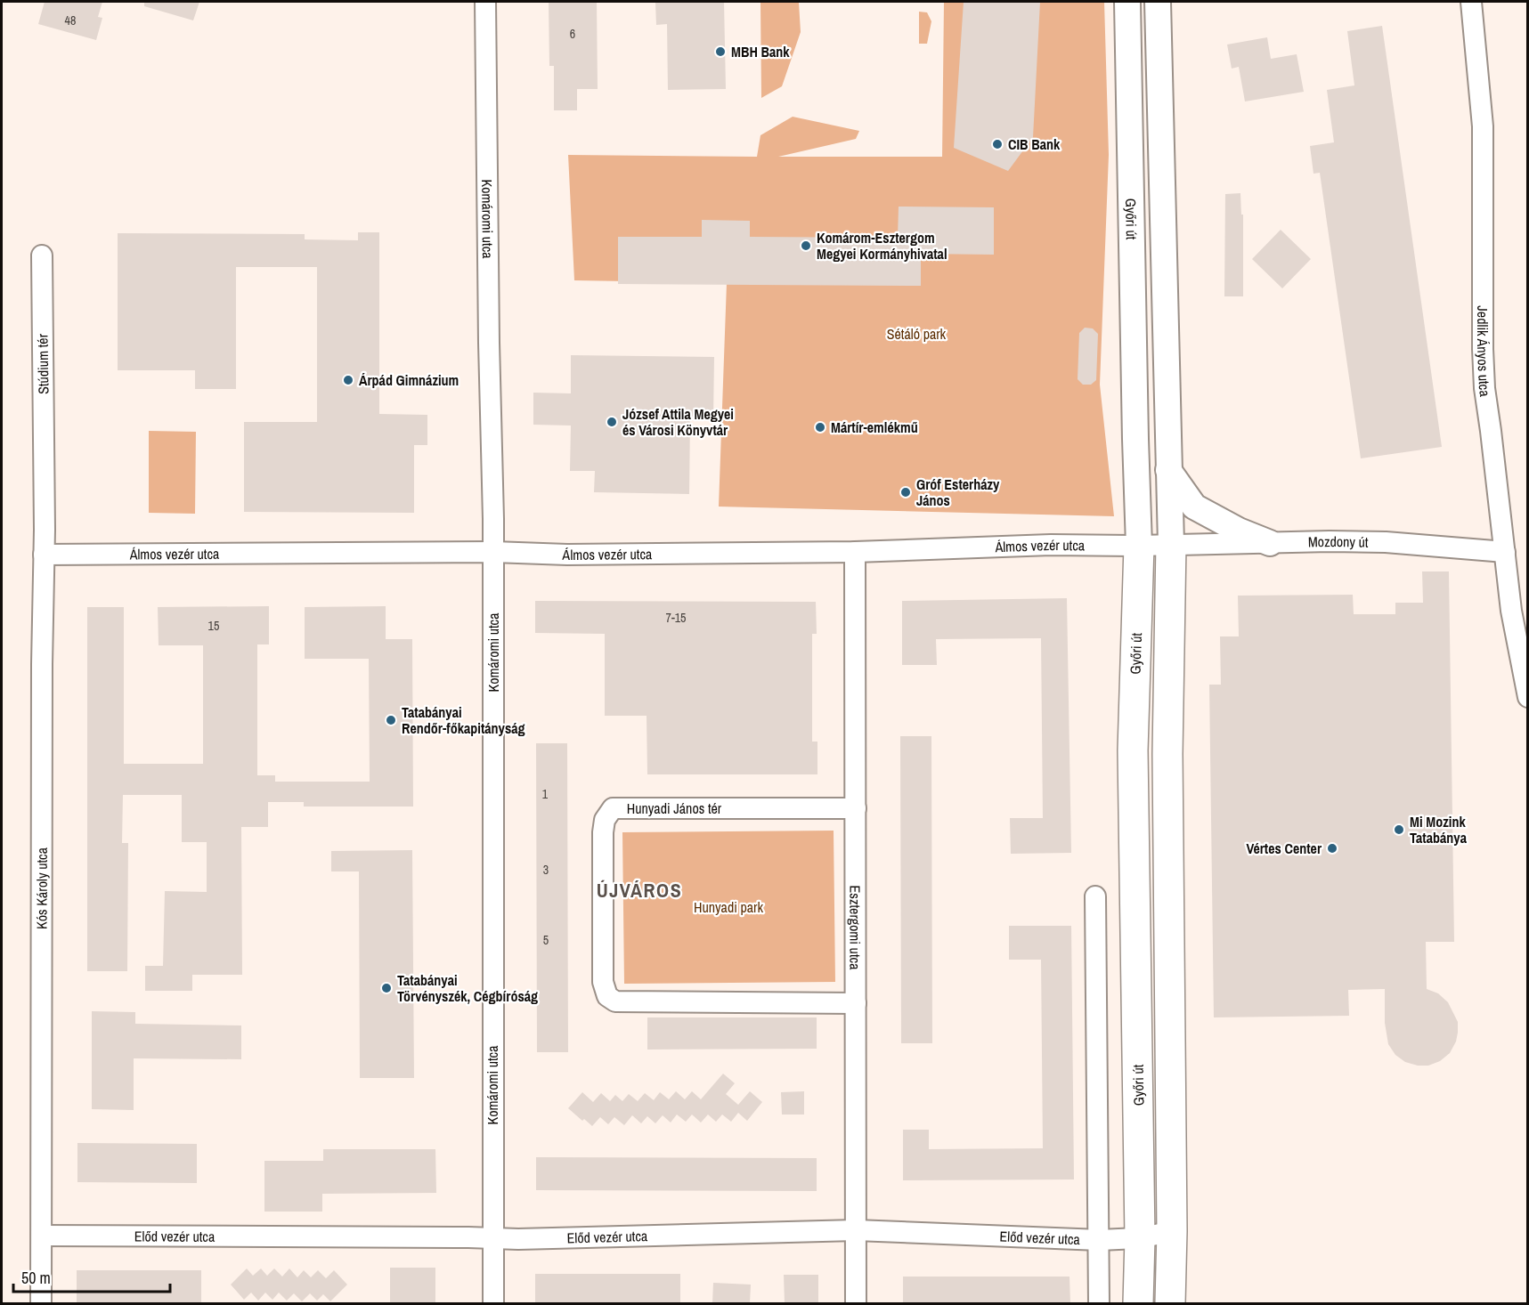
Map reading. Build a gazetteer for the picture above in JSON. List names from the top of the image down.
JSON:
{
  "streets": {
    "main road": ["Győri út"],
    "street": [
      "Komáromi utca",
      "Jedlik Ányos utca",
      "Stúdium tér",
      "Mozdony út",
      "Álmos vezér utca",
      "Hunyadi János tér",
      "Kós Károly utca",
      "Esztergomi utca",
      "Előd vezér utca"
    ]
  },
  "crossings": [
    ["Komáromi utca", "Álmos vezér utca"],
    ["Komáromi utca", "Előd vezér utca"],
    ["Győri út", "Álmos vezér utca"],
    ["Győri út", "Előd vezér utca"],
    ["Jedlik Ányos utca", "Mozdony út"],
    ["Stúdium tér", "Kós Károly utca"],
    ["Mozdony út", "Álmos vezér utca"],
    ["Álmos vezér utca", "Kós Károly utca"],
    ["Álmos vezér utca", "Esztergomi utca"],
    ["Hunyadi János tér", "Esztergomi utca"],
    ["Kós Károly utca", "Előd vezér utca"],
    ["Esztergomi utca", "Előd vezér utca"]
  ],
  "districts": ["ÚJVÁROS"],
  "parks": ["Sétáló park", "Hunyadi park"],
  "places": [
    "MBH Bank",
    "CIB Bank",
    "Komárom-Esztergom Megyei Kormányhivatal",
    "Árpád Gimnázium",
    "József Attila Megyei és Városi Könyvtár",
    "Mártír-emlékmű",
    "Gróf Esterházy János",
    "Tatabányai Rendőr-főkapitányság",
    "Mi Mozink Tatabánya",
    "Vértes Center",
    "Tatabányai Törvényszék, Cégbíróság"
  ],
  "house_numbers": [
    "48",
    "6",
    "7-15",
    "15",
    "1",
    "3",
    "5"
  ],
  "scale_bar": "50 m"
}
